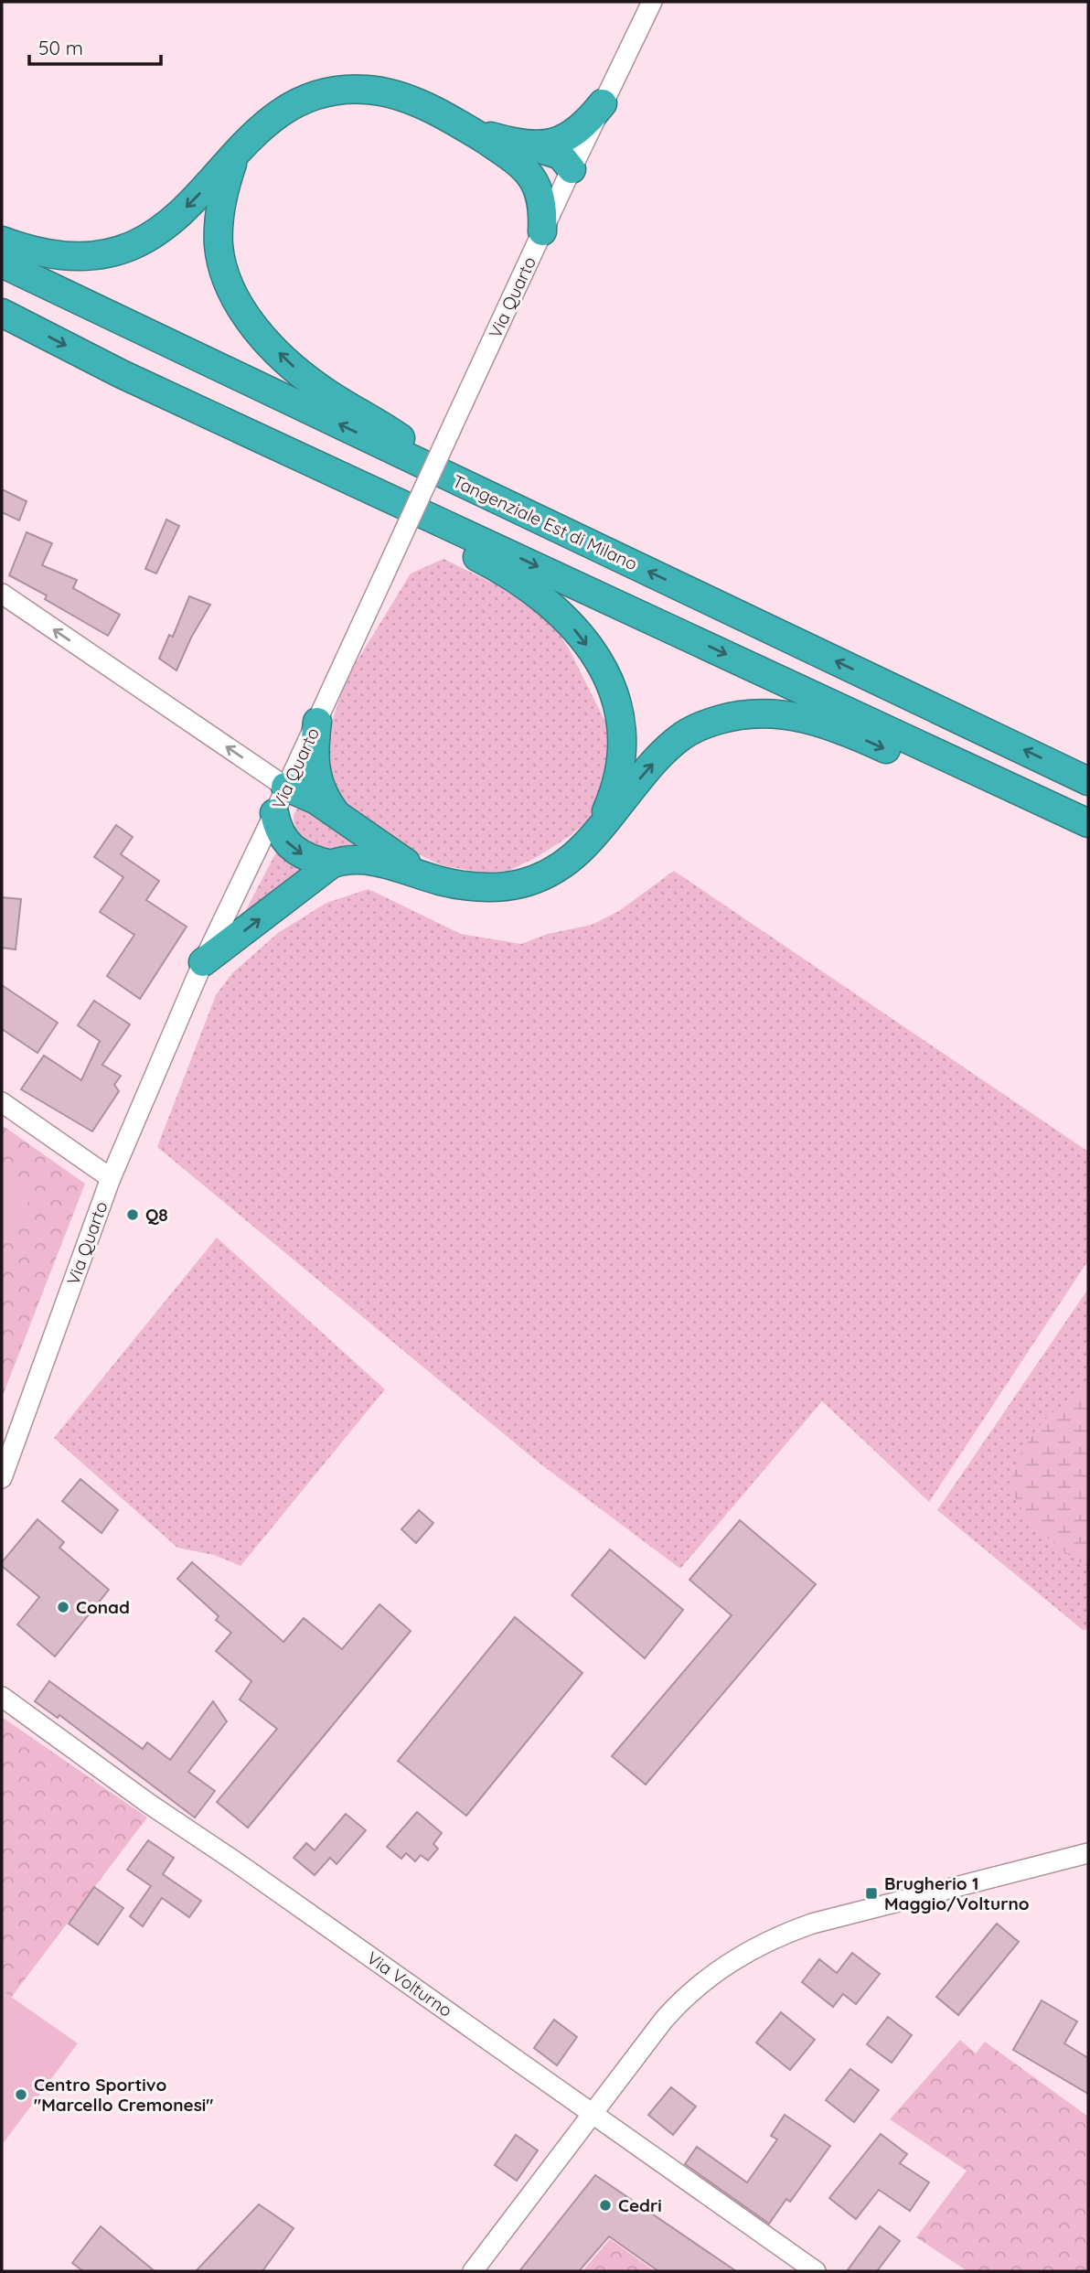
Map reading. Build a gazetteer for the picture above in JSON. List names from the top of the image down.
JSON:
{
  "streets": {
    "highway": ["Tangenziale Est di Milano"],
    "street": ["Via Quarto", "Via Volturno"]
  },
  "places": {
    "other": [
      "Q8",
      "Conad",
      "Centro Sportivo \"Marcello Cremonesi\"",
      "Cedri"
    ],
    "transit": ["Brugherio 1 Maggio/Volturno"]
  },
  "scale_bar": "50 m"
}
